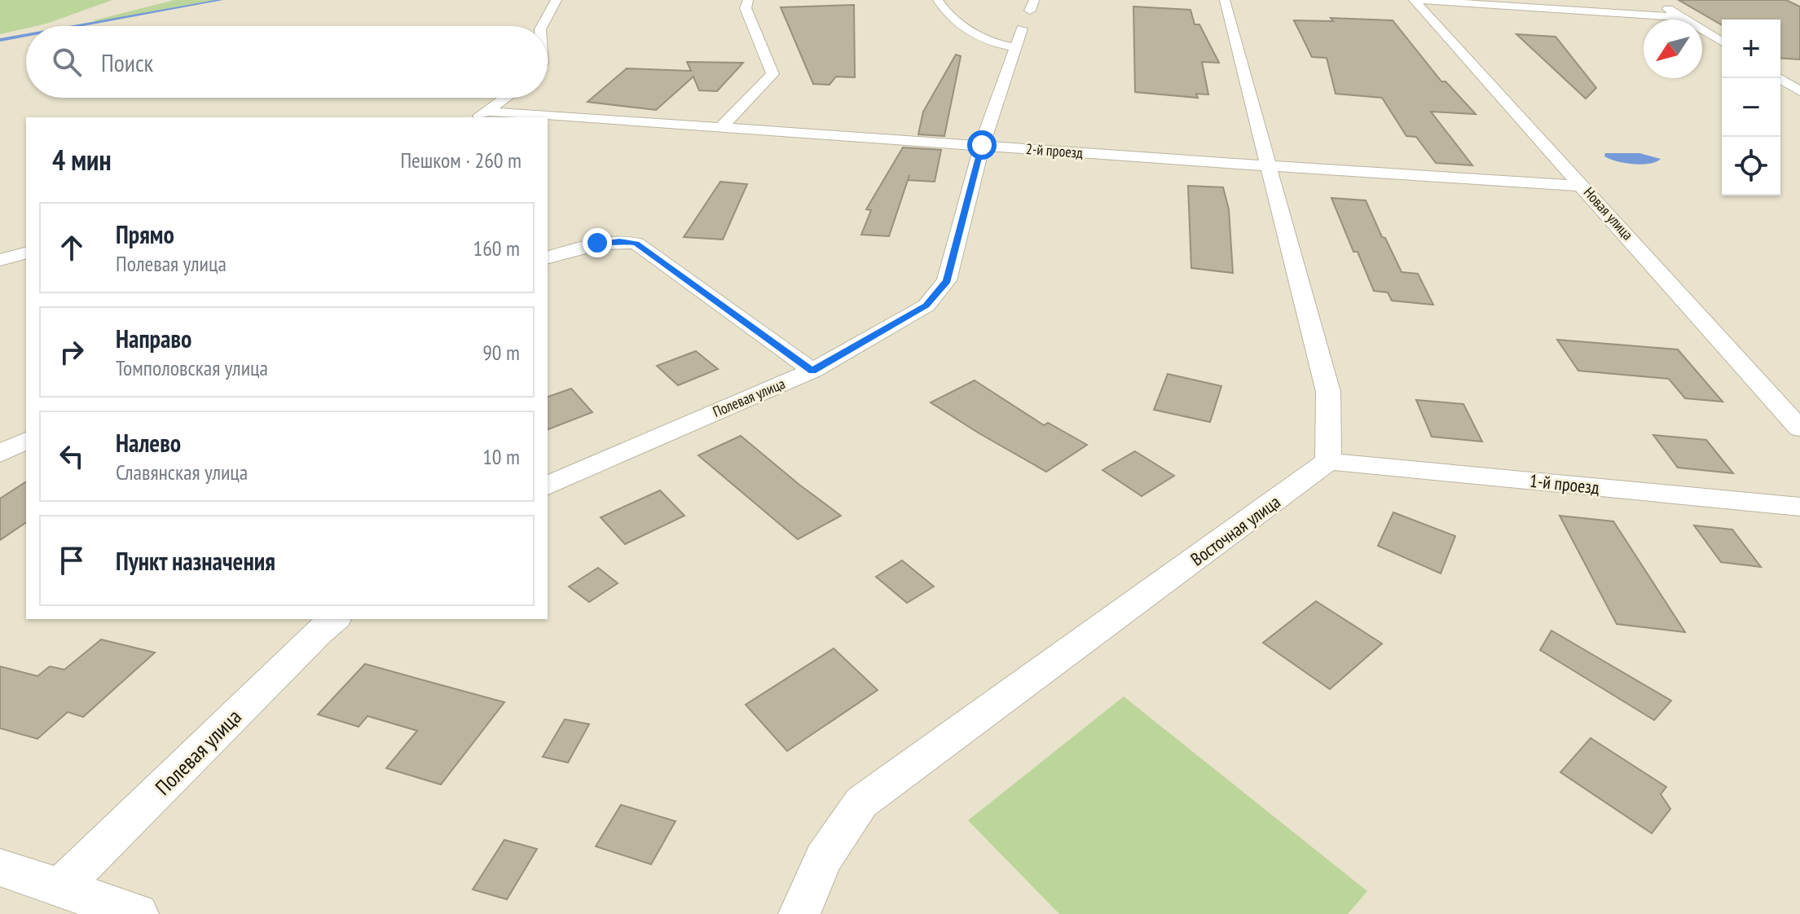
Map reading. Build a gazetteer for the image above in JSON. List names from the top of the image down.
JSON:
{
  "streets": {
    "street": [
      "2-й проезд",
      "Новая улица",
      "Полевая улица",
      "1-й проезд",
      "Восточная улица"
    ]
  },
  "crossings": [
    ["2-й проезд", "Новая улица"],
    ["2-й проезд", "Полевая улица"],
    ["1-й проезд", "Восточная улица"]
  ],
  "north": "bottom left",
  "page": {
    "map_buttons": ["+", "−"],
    "search": "Поиск",
    "heading": ["4 мин", "Пешком · 260 m"],
    "list": [
      ["Прямо", "Полевая улица", "160 m"],
      ["Направо", "Томполовская улица", "90 m"],
      ["Налево", "Славянская улица", "10 m"],
      "Пункт назначения"
    ]
  }
}
